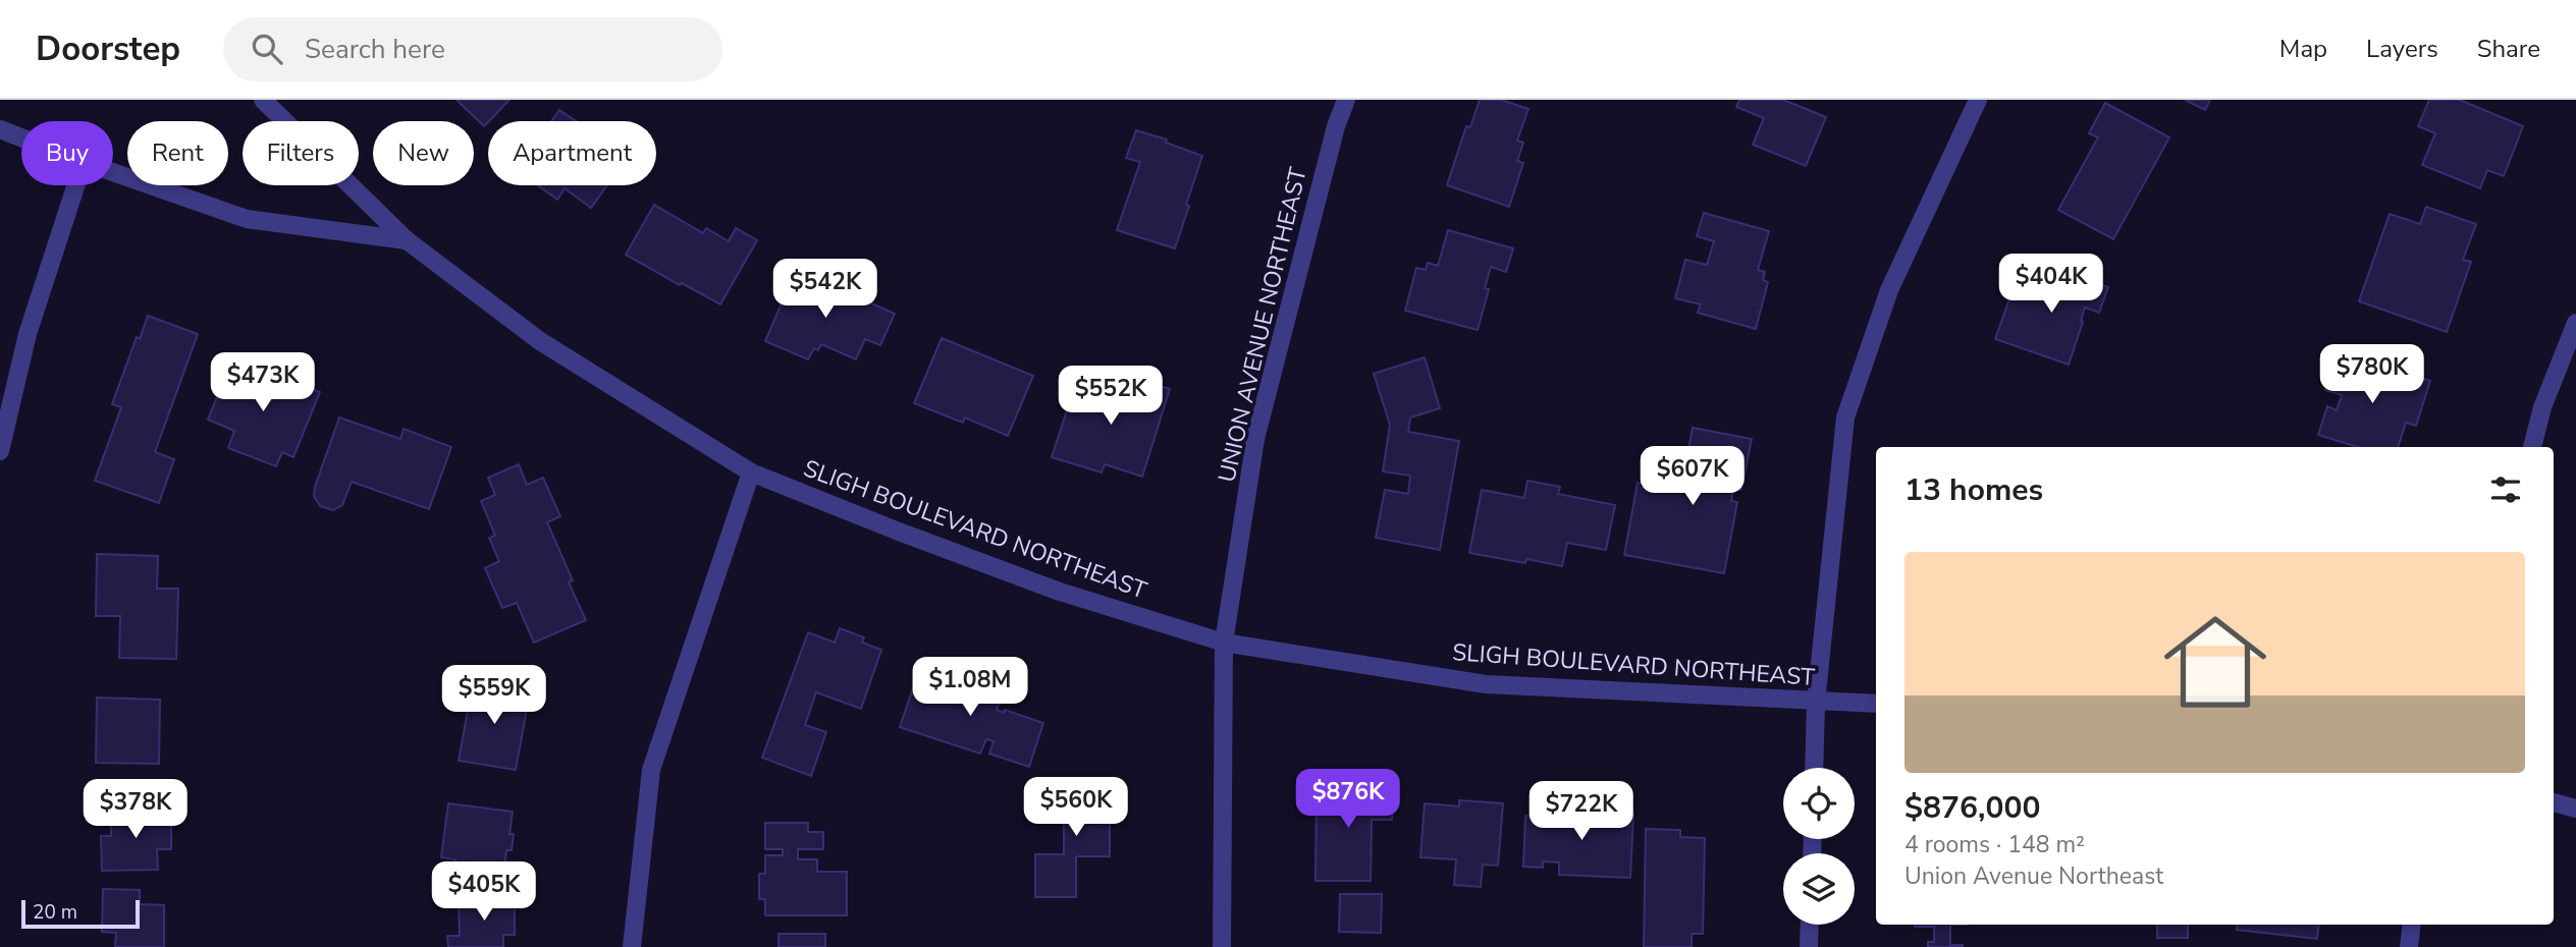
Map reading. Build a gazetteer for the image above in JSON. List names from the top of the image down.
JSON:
{
  "streets": {
    "street": ["UNION AVENUE NORTHEAST", "SLIGH BOULEVARD NORTHEAST"]
  },
  "crossings": [
    ["UNION AVENUE NORTHEAST", "SLIGH BOULEVARD NORTHEAST"]
  ],
  "scale_bar": "20 m",
  "page": {
    "header": "Doorstep",
    "search": "Search here",
    "nav": ["Map", "Layers", "Share"],
    "chip": [
      "Buy",
      "Rent",
      "Filters",
      "New",
      "Apartment"
    ],
    "price": [
      "$404K",
      "$542K",
      "$780K",
      "$473K",
      "$552K",
      "$607K",
      "$1.08M",
      "$559K",
      "$876K",
      "$560K",
      "$378K",
      "$722K",
      "$405K"
    ],
    "heading": "13 homes",
    "list": [
      {
        "name": "$876,000",
        "note": "4 rooms · 148 m² · Union Avenue Northeast"
      }
    ],
    "scale": "20 m"
  }
}
